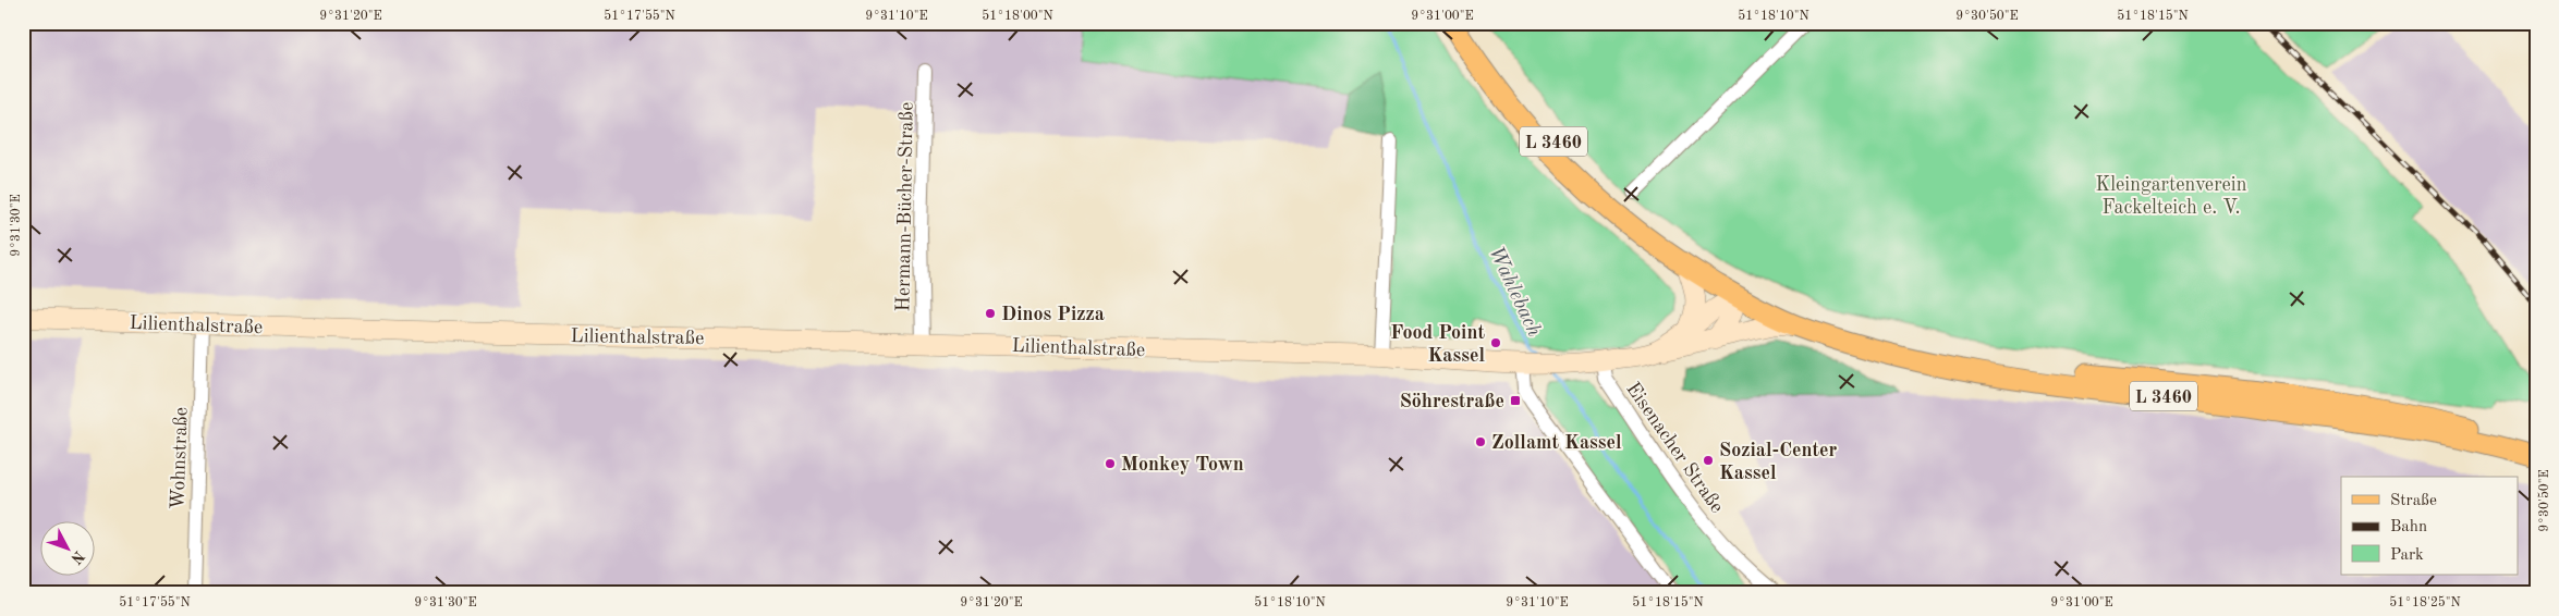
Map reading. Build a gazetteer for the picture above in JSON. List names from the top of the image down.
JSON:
{
  "streets": {
    "main road": ["L 3460", "Lilienthalstraße"],
    "street": ["Hermann-Bücher-Straße", "Eisenacher Straße", "Wohnstraße"]
  },
  "crossings": [
    ["L 3460", "Lilienthalstraße"],
    ["Hermann-Bücher-Straße", "Lilienthalstraße"],
    ["Lilienthalstraße", "Eisenacher Straße"],
    ["Lilienthalstraße", "Wohnstraße"]
  ],
  "water": ["Wahlebach"],
  "parks": ["Kleingartenverein Fackelteich e. V."],
  "places": {
    "other": [
      "Dinos Pizza",
      "Food Point Kassel",
      "Zollamt Kassel",
      "Sozial-Center Kassel",
      "Monkey Town"
    ],
    "transit": ["Söhrestraße"]
  },
  "legend": ["Straße", "Bahn", "Park"],
  "north": "bottom right",
  "coordinates": [
    "9°31'20\"E",
    "51°17'55\"N",
    "9°31'10\"E",
    "51°18'00\"N",
    "9°31'00\"E",
    "51°18'10\"N",
    "9°30'50\"E",
    "51°18'15\"N",
    "9°31'30\"E",
    "51°18'25\"N"
  ]
}
